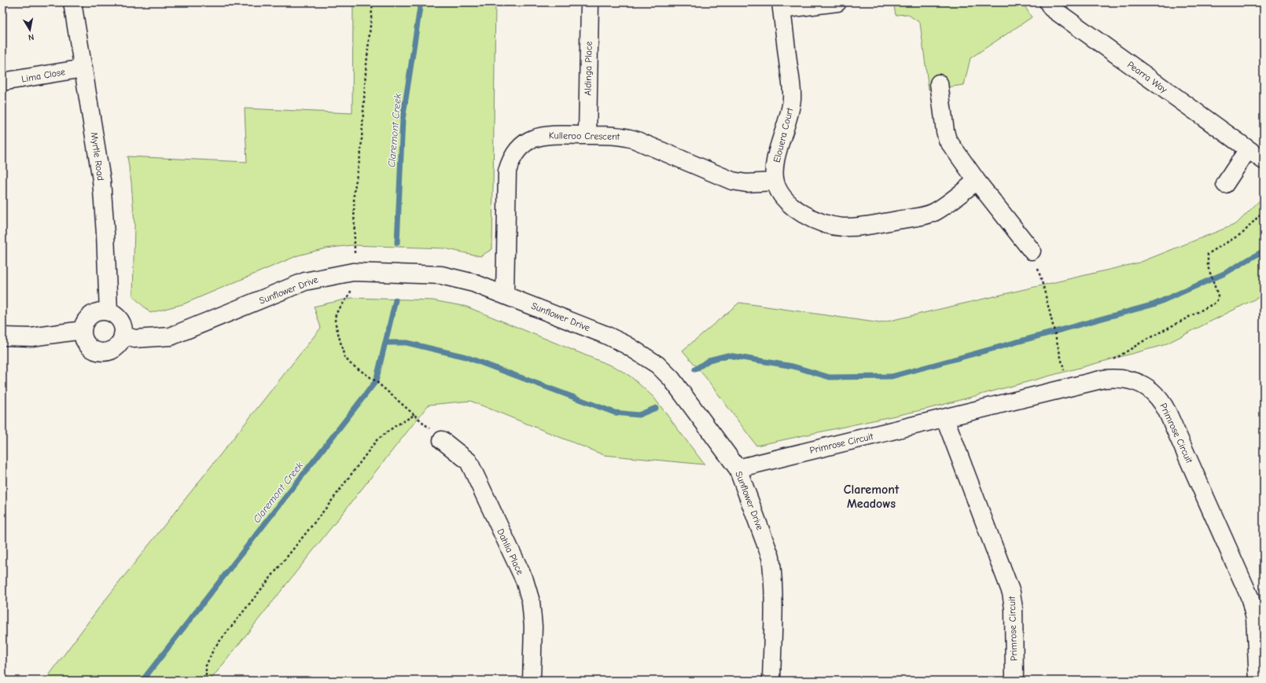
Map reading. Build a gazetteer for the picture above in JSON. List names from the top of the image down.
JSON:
{
  "streets": {
    "street": [
      "Aldinga Place",
      "Lima Close",
      "Pearra Way",
      "Elouera Court",
      "Kulleroo Crescent",
      "Myrtle Road",
      "Sunflower Drive",
      "Primrose Circuit",
      "Dahlia Place"
    ]
  },
  "crossings": [
    ["Aldinga Place", "Kulleroo Crescent"],
    ["Lima Close", "Myrtle Road"],
    ["Elouera Court", "Kulleroo Crescent"],
    ["Kulleroo Crescent", "Sunflower Drive"],
    ["Myrtle Road", "Sunflower Drive"],
    ["Sunflower Drive", "Primrose Circuit"]
  ],
  "districts": ["Claremont Meadows"],
  "water": ["Claremont Creek"],
  "north": "bottom"
}
